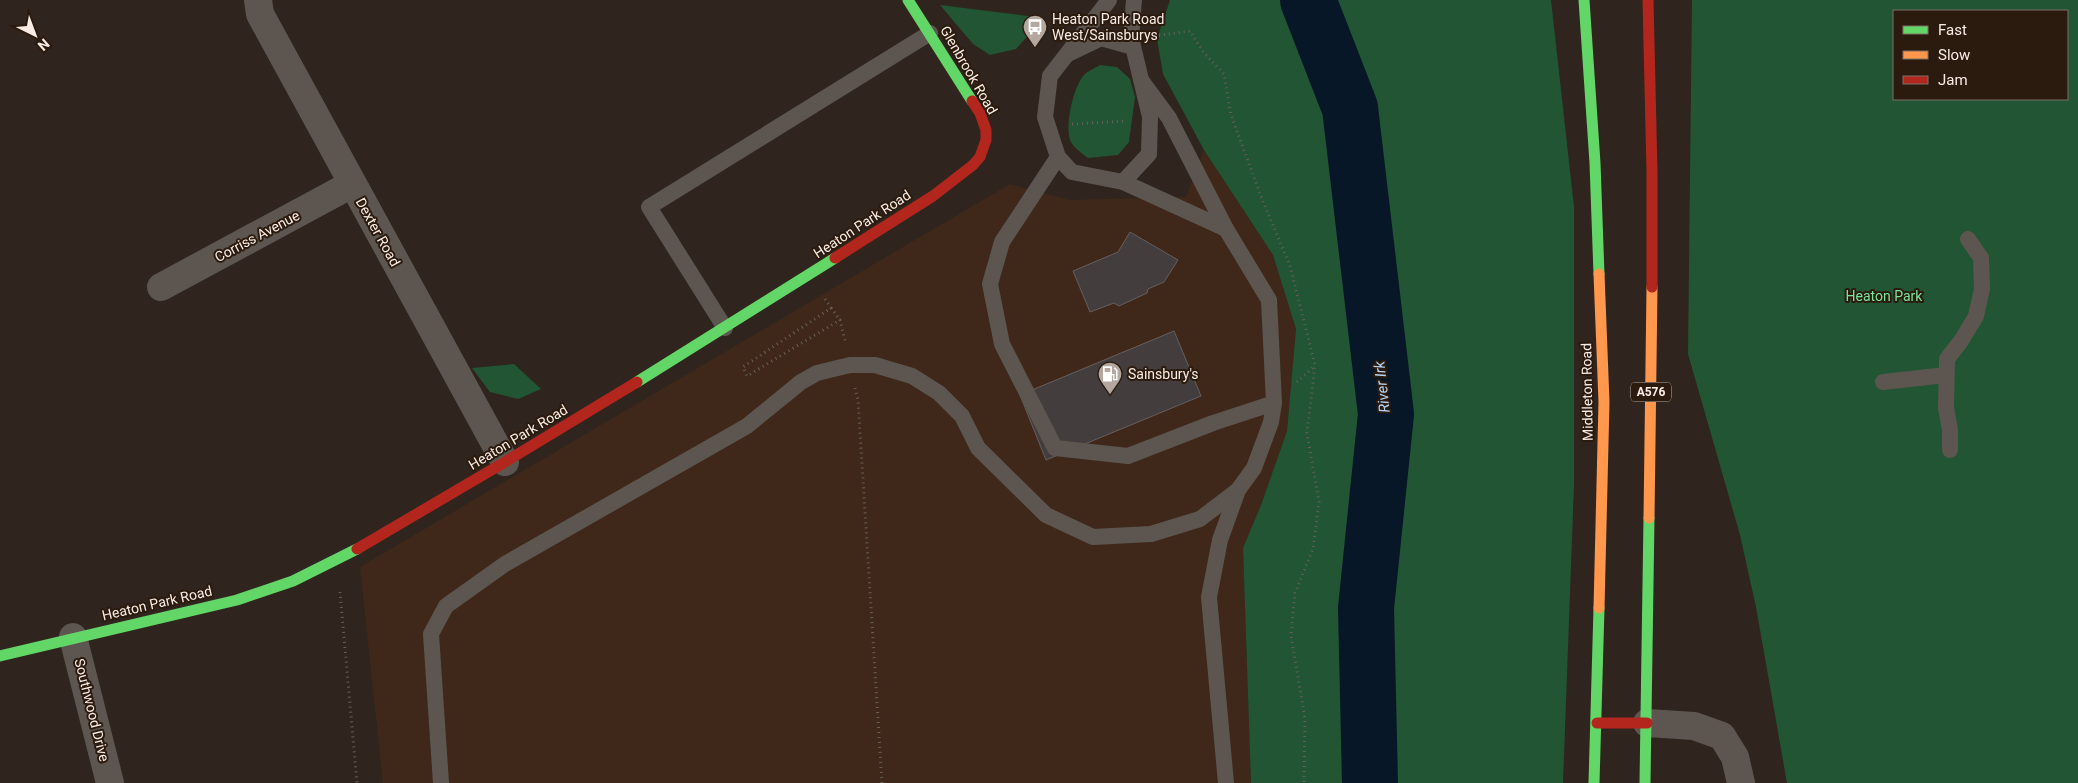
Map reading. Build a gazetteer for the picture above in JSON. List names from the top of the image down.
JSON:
{
  "streets": {
    "main road": [
      "Glenbrook Road",
      "Heaton Park Road",
      "Middleton Road",
      "A576"
    ],
    "street": ["Dexter Road", "Corriss Avenue", "Southwood Drive"]
  },
  "crossings": [
    ["Glenbrook Road", "Heaton Park Road"],
    ["Heaton Park Road", "Dexter Road"],
    ["Heaton Park Road", "Southwood Drive"],
    ["Dexter Road", "Corriss Avenue"]
  ],
  "water": ["River Irk"],
  "parks": ["Heaton Park"],
  "places": {
    "bus stop": ["Heaton Park Road West/Sainsburys"],
    "fuel station": ["Sainsbury's"]
  },
  "legend": ["Fast", "Slow", "Jam"],
  "north": "bottom right"
}
